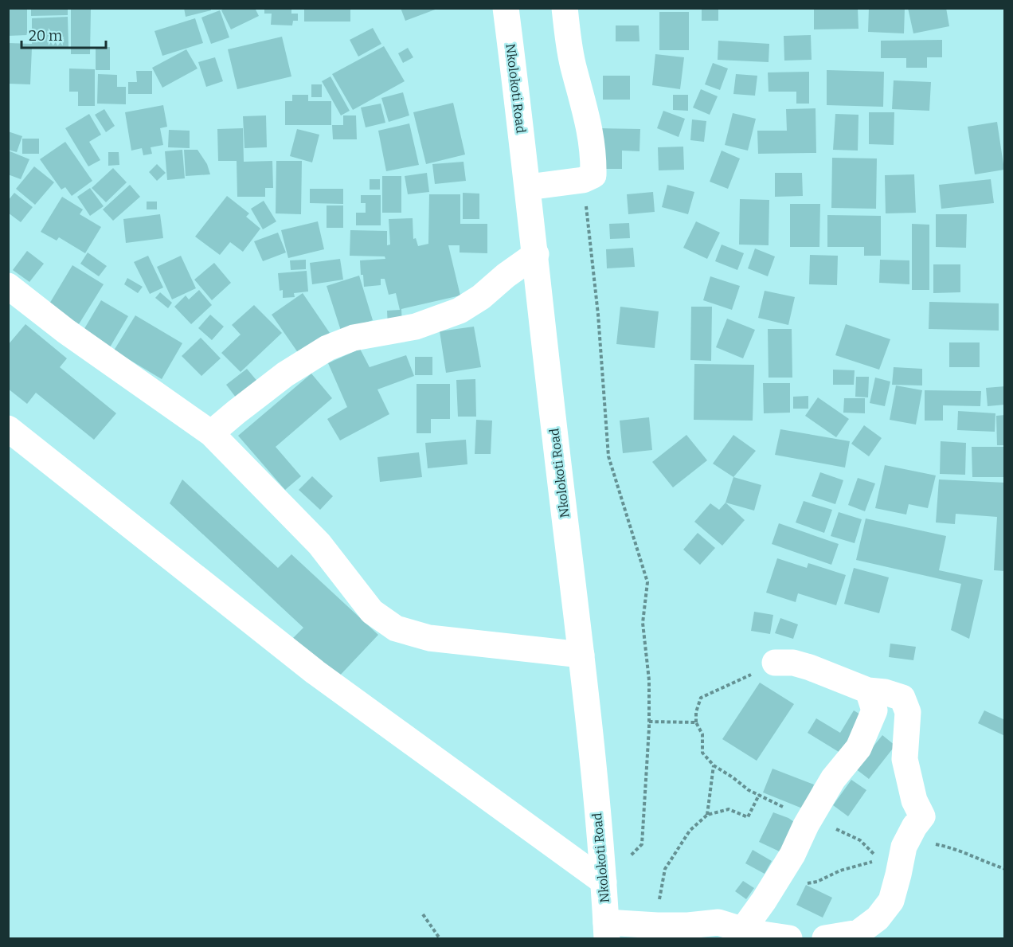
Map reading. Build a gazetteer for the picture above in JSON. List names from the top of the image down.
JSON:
{
  "streets": {
    "street": ["Nkolokoti Road"]
  },
  "scale_bar": "20 m"
}
